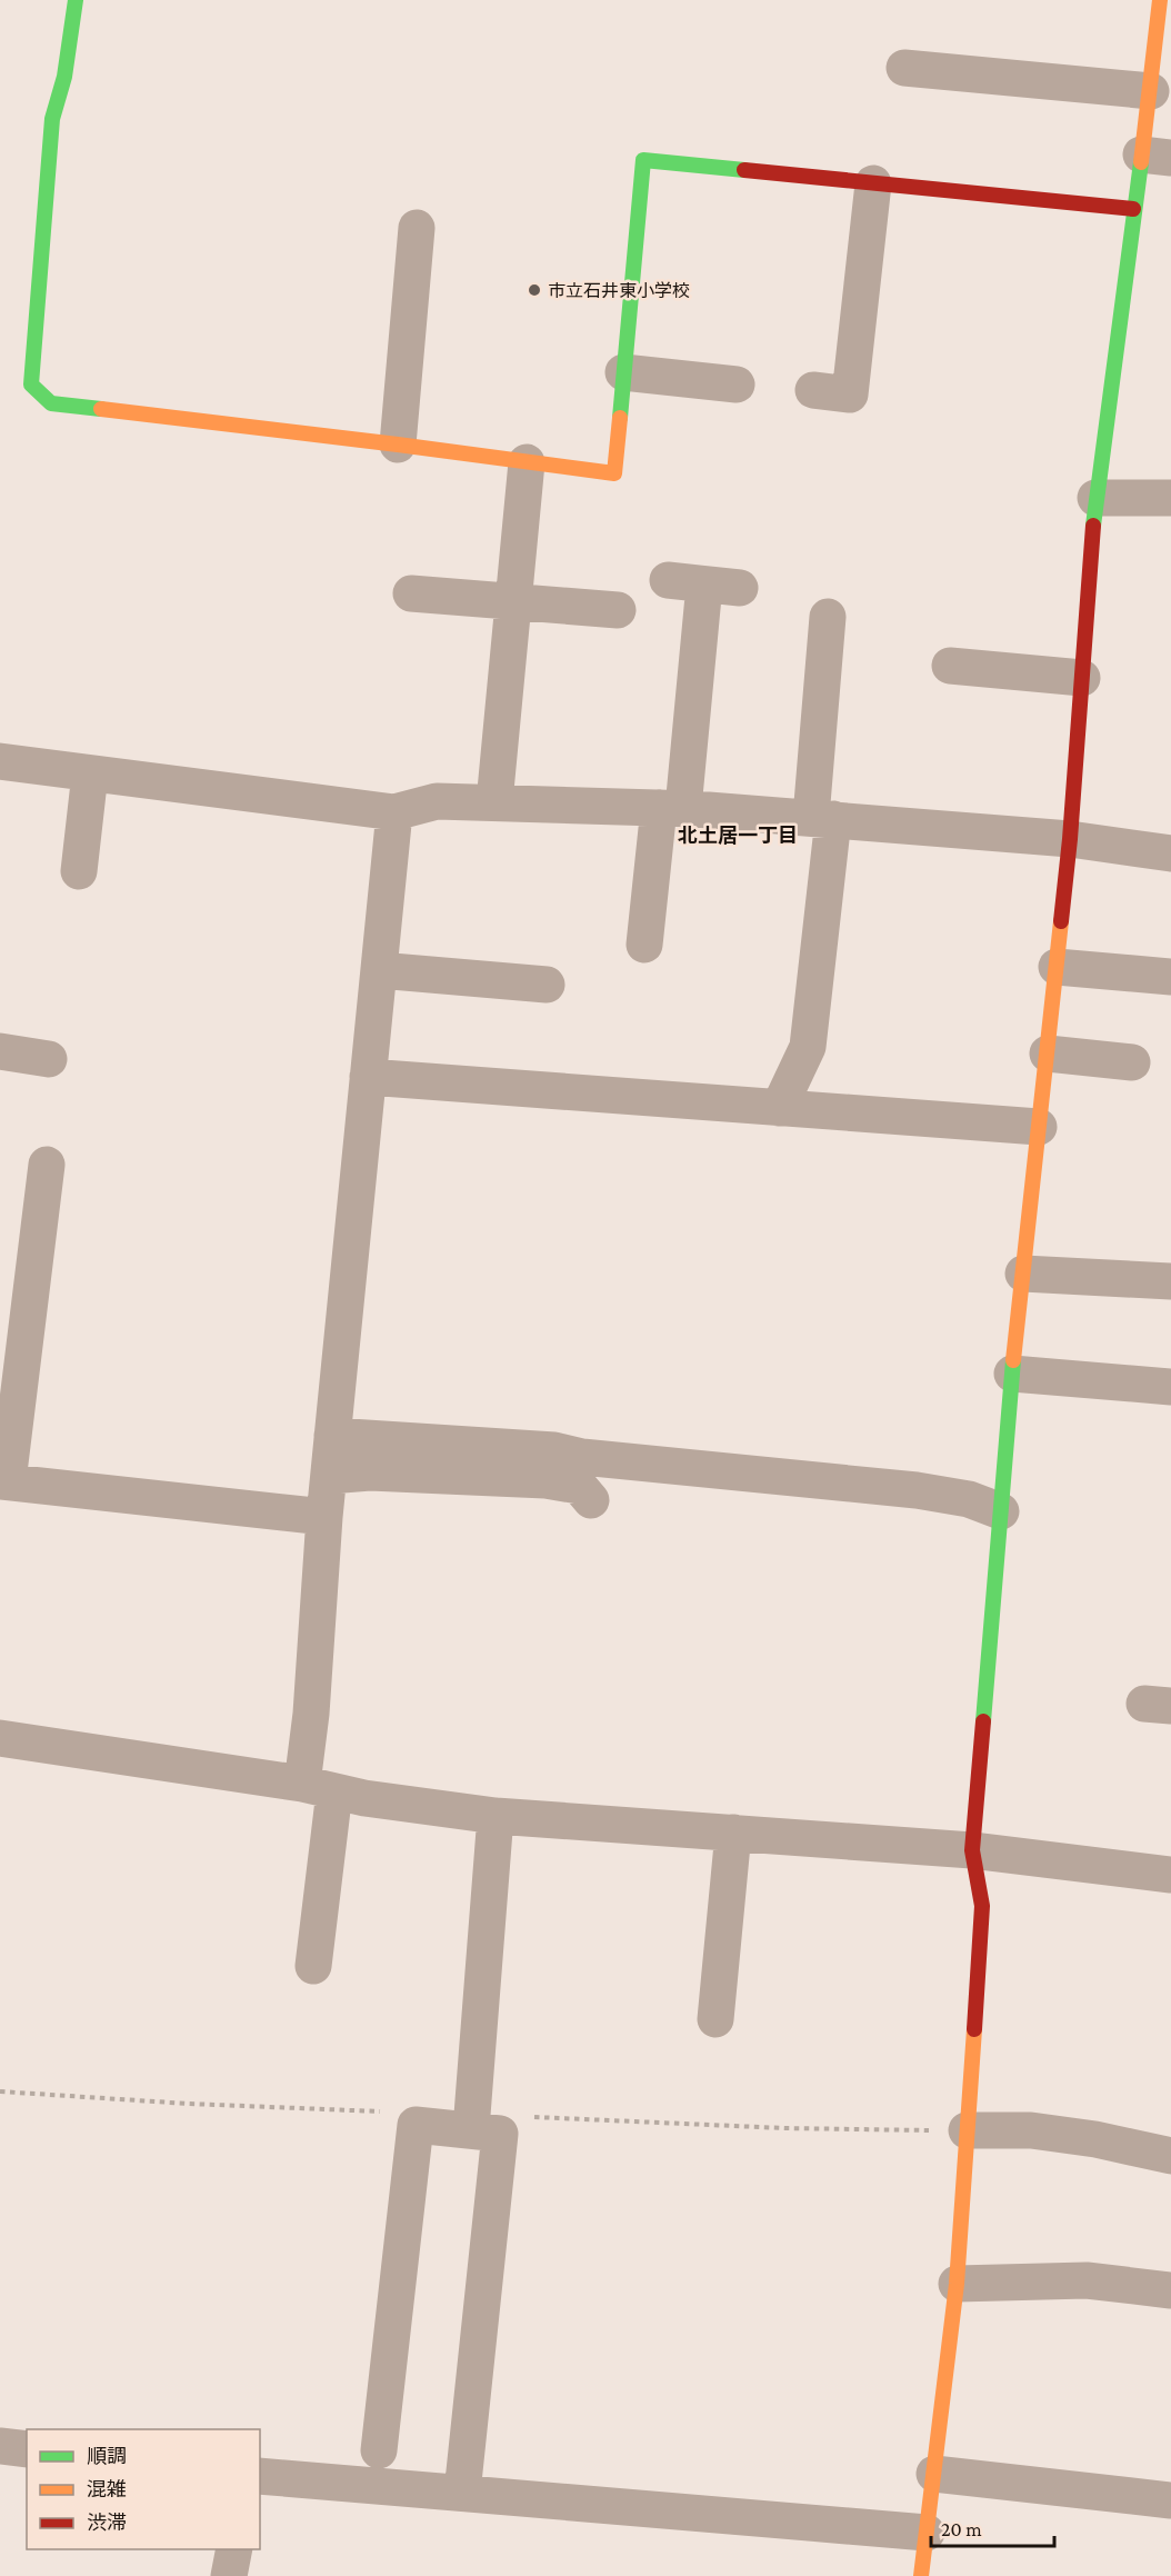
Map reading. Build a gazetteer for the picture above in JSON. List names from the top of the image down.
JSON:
{
  "districts": ["北土居一丁目"],
  "places": ["市立石井東小学校"],
  "legend": ["順調", "混雑", "渋滞"],
  "scale_bar": "20 m"
}
